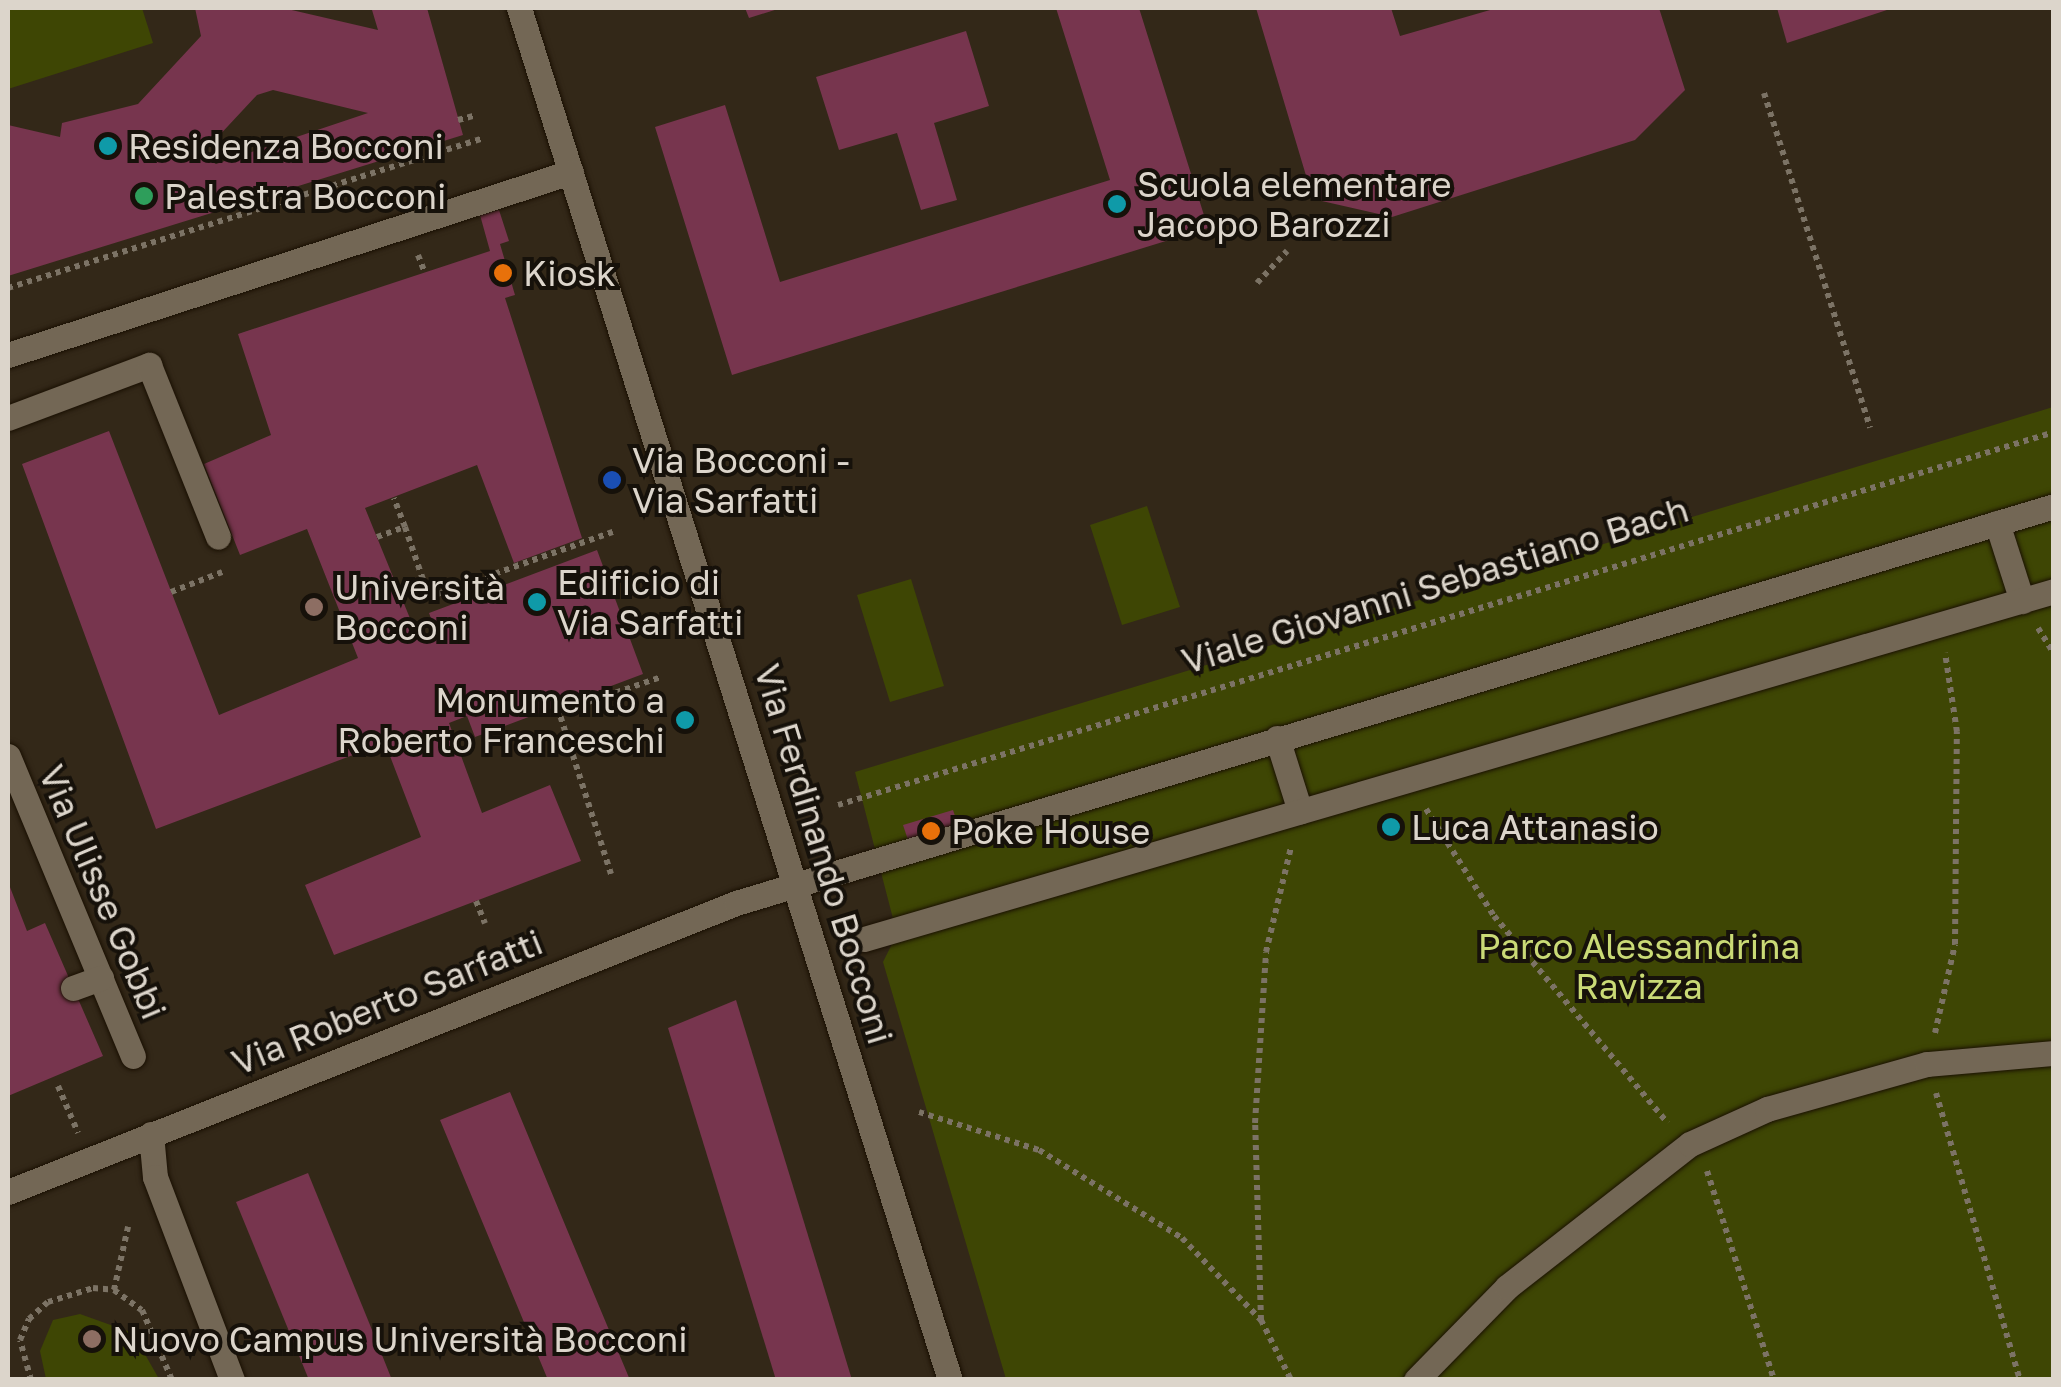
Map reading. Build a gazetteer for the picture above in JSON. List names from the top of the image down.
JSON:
{
  "streets": {
    "street": ["Via Ferdinando Bocconi", "Via Ulisse Gobbi", "Via Roberto Sarfatti"],
    "path": ["Viale Giovanni Sebastiano Bach"]
  },
  "crossings": [
    ["Via Ferdinando Bocconi", "Via Roberto Sarfatti"]
  ],
  "parks": ["Parco Alessandrina Ravizza"],
  "places": [
    "Residenza Bocconi",
    "Palestra Bocconi",
    "Scuola elementare Jacopo Barozzi",
    "Kiosk",
    "Via Bocconi - Via Sarfatti",
    "Edificio di Via Sarfatti",
    "Università Bocconi",
    "Monumento a Roberto Franceschi",
    "Luca Attanasio",
    "Poke House",
    "Nuovo Campus Università Bocconi"
  ]
}
